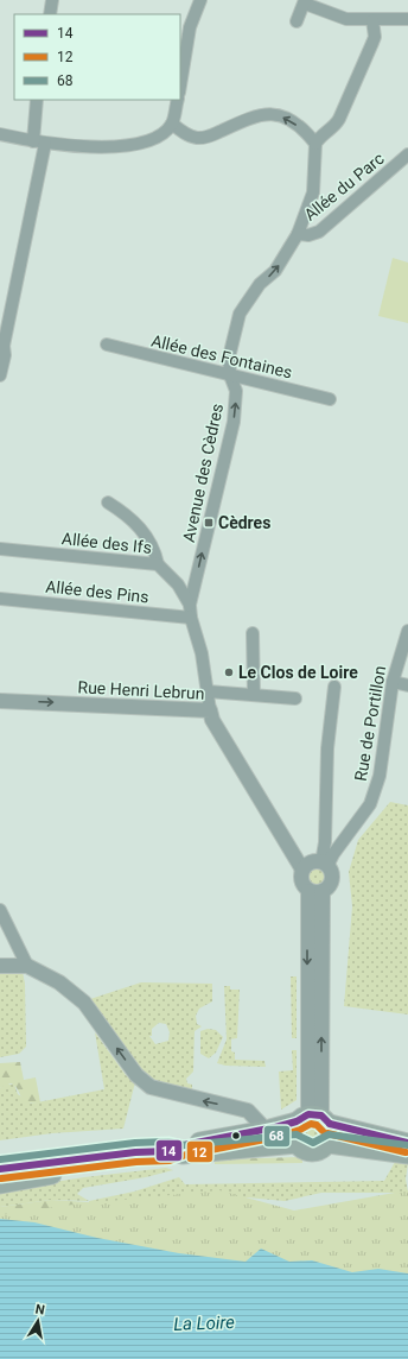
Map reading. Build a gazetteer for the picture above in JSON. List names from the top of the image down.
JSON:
{
  "streets": {
    "street": [
      "Allée du Parc",
      "Allée des Fontaines",
      "Avenue des Cèdres",
      "Allée des Ifs",
      "Allée des Pins",
      "Rue Henri Lebrun",
      "Rue de Portillon"
    ]
  },
  "crossings": [
    ["Allée du Parc", "Avenue des Cèdres"],
    ["Allée des Fontaines", "Avenue des Cèdres"],
    ["Avenue des Cèdres", "Allée des Ifs"],
    ["Avenue des Cèdres", "Allée des Pins"],
    ["Avenue des Cèdres", "Rue Henri Lebrun"],
    ["Rue Henri Lebrun", "Rue de Portillon"]
  ],
  "one_way": ["Avenue des Cèdres", "Rue Henri Lebrun"],
  "water": ["La Loire"],
  "places": {
    "transit": ["Cèdres"],
    "other": ["Le Clos de Loire"]
  },
  "lines": ["transit line 14", "transit line 12", "transit line 68"],
  "legend": ["14", "12", "68"],
  "north": "top"
}
